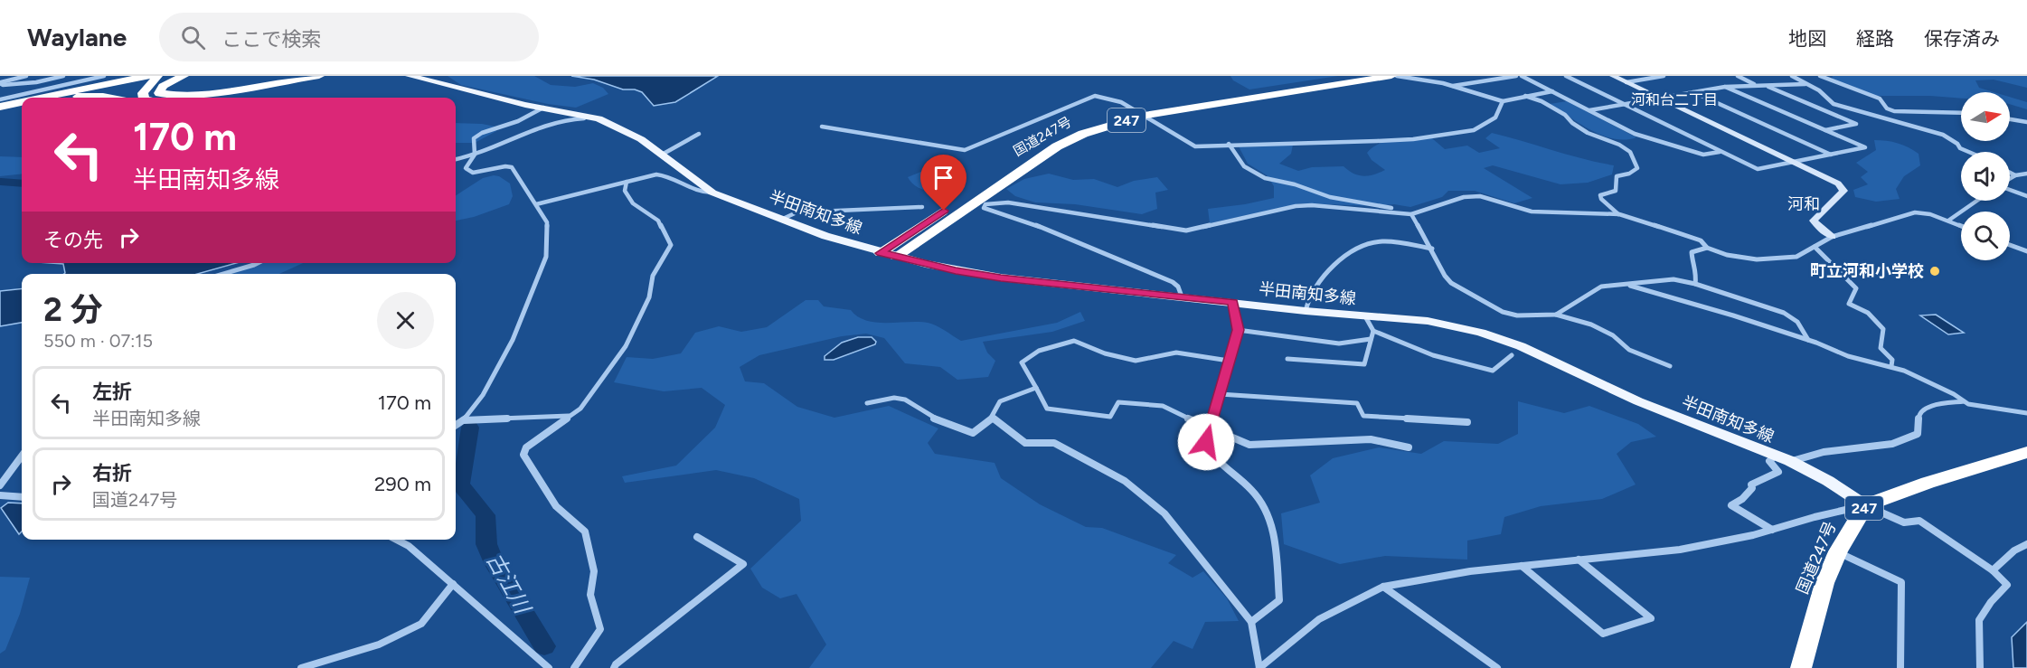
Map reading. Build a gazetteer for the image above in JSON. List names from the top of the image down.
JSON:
{
  "streets": {
    "highway": ["247", "国道247号"],
    "main road": ["半田南知多線"]
  },
  "crossings": [
    ["247", "国道247号"],
    ["247", "半田南知多線"],
    ["国道247号", "半田南知多線"]
  ],
  "districts": ["河和台二丁目", "河和"],
  "water": ["古江川"],
  "places": ["町立河和小学校"],
  "north": "right",
  "page": {
    "header": "Waylane",
    "search": "ここで検索",
    "nav": ["地図", "経路", "保存済み"],
    "turn": ["170 m", "半田南知多線"],
    "then": "その先",
    "heading": ["2 分", "550 m · 07:15"],
    "list": [
      {
        "name": "左折",
        "note": "半田南知多線",
        "value": "170 m"
      },
      {
        "name": "右折",
        "note": "国道247号",
        "value": "290 m"
      }
    ]
  }
}
